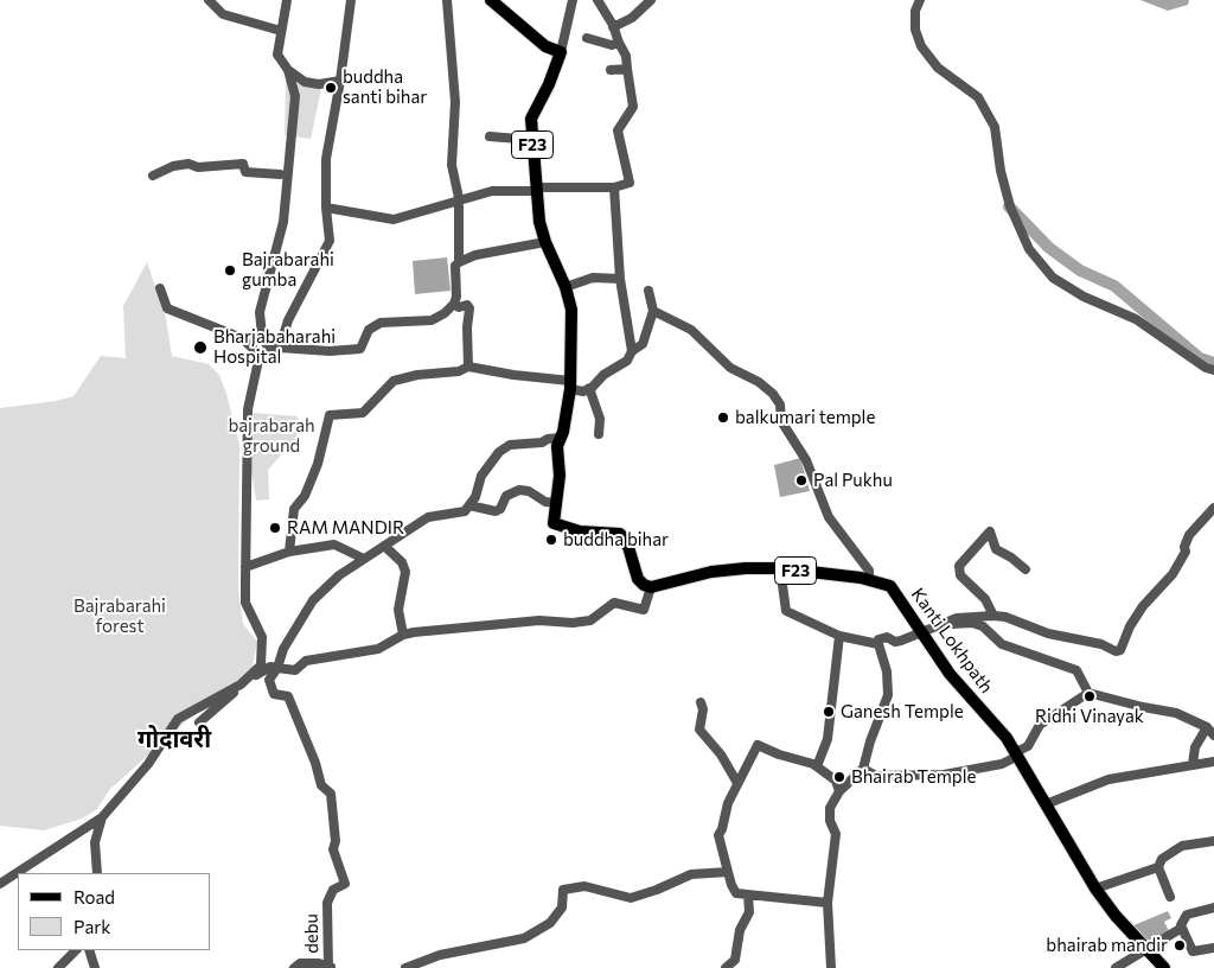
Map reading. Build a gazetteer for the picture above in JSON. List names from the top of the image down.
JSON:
{
  "streets": {
    "main road": ["F23", "Kanti Lokhpath"],
    "street": ["debu"]
  },
  "crossings": [
    ["F23", "Kanti Lokhpath"]
  ],
  "districts": ["गोदावरी"],
  "parks": ["bajrabarah ground", "Bajrabarahi forest"],
  "places": [
    "buddha santi bihar",
    "Bajrabarahi gumba",
    "Bharjabaharahi Hospital",
    "balkumari temple",
    "Pal Pukhu",
    "RAM MANDIR",
    "buddha bihar",
    "Ridhi Vinayak",
    "Ganesh Temple",
    "Bhairab Temple",
    "bhairab mandir"
  ],
  "legend": ["Road", "Park"]
}
